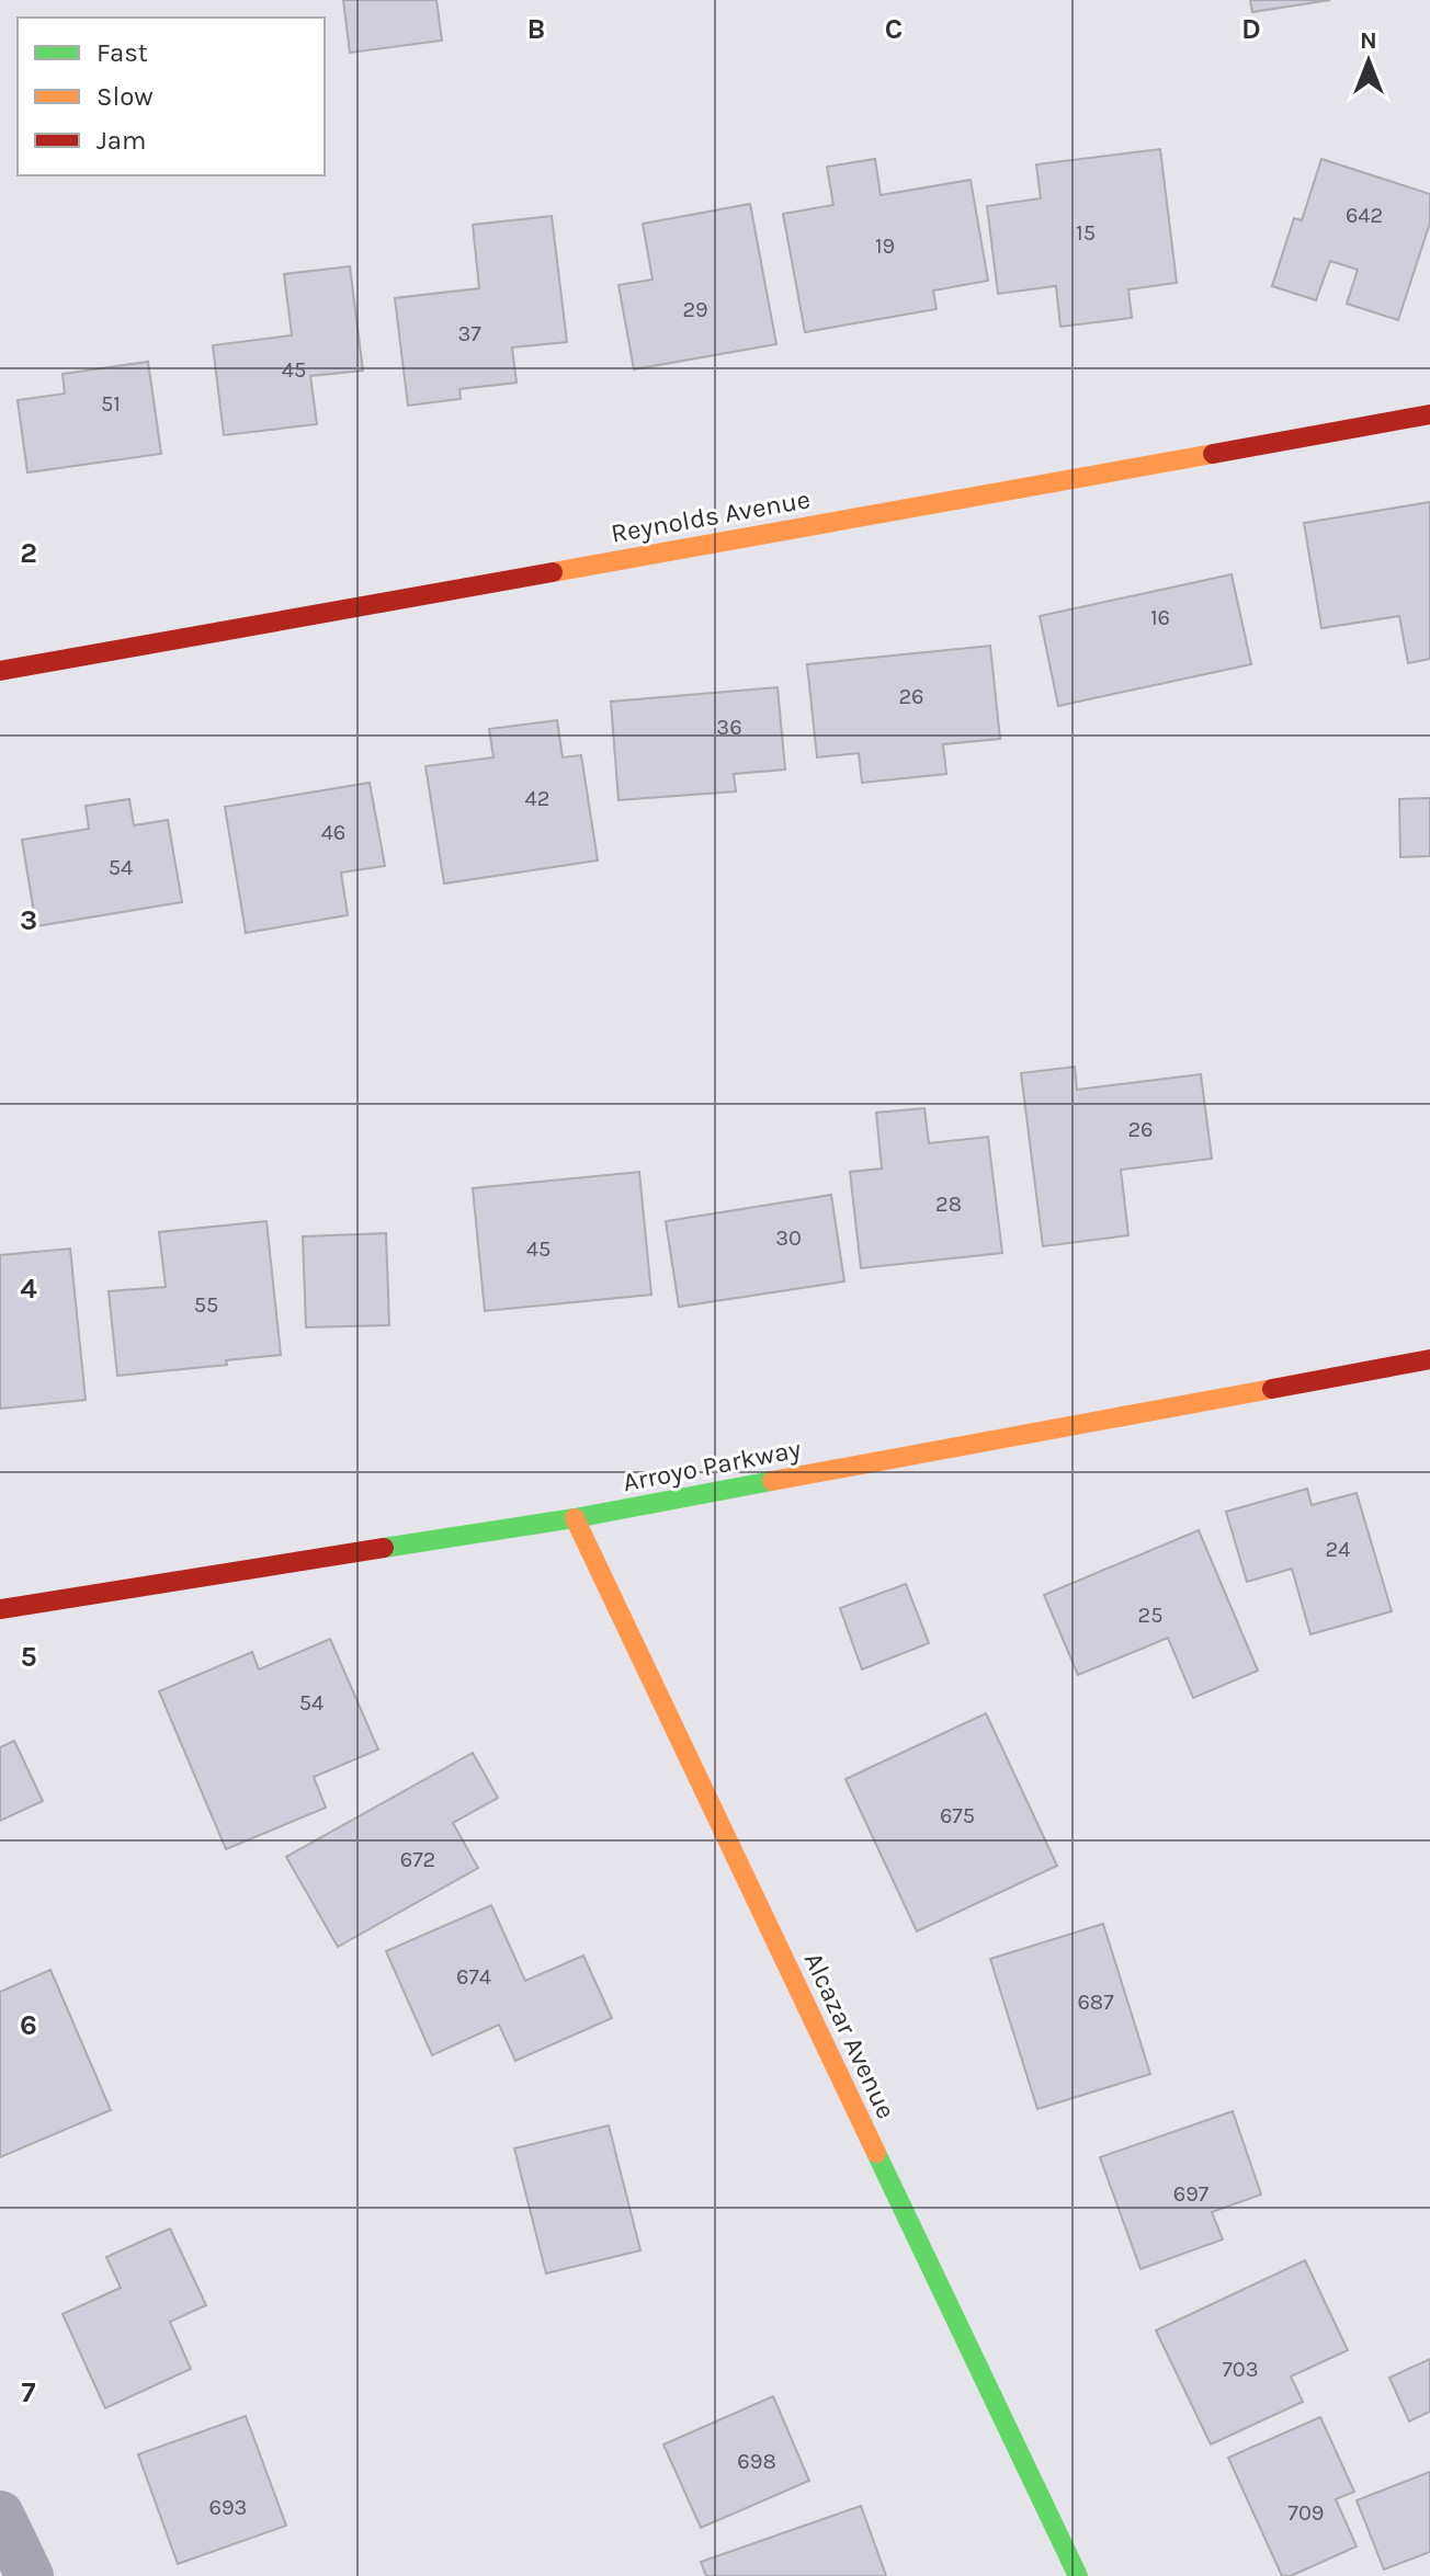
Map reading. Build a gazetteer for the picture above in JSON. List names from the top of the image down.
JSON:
{
  "streets": {
    "street": ["Reynolds Avenue", "Arroyo Parkway", "Alcazar Avenue"]
  },
  "crossings": [
    ["Arroyo Parkway", "Alcazar Avenue"]
  ],
  "house_numbers": [
    "642",
    "15",
    "19",
    "29",
    "37",
    "45",
    "51",
    "16",
    "26",
    "36",
    "42",
    "46",
    "54",
    "26",
    "28",
    "30",
    "45",
    "55",
    "24",
    "25",
    "54",
    "675",
    "672",
    "674",
    "687",
    "697",
    "703",
    "698",
    "693",
    "709"
  ],
  "legend": ["Fast", "Slow", "Jam"],
  "north": "top",
  "grid": {
    "columns": ["B", "C", "D"],
    "rows": [
      "2",
      "3",
      "4",
      "5",
      "6",
      "7"
    ]
  }
}
